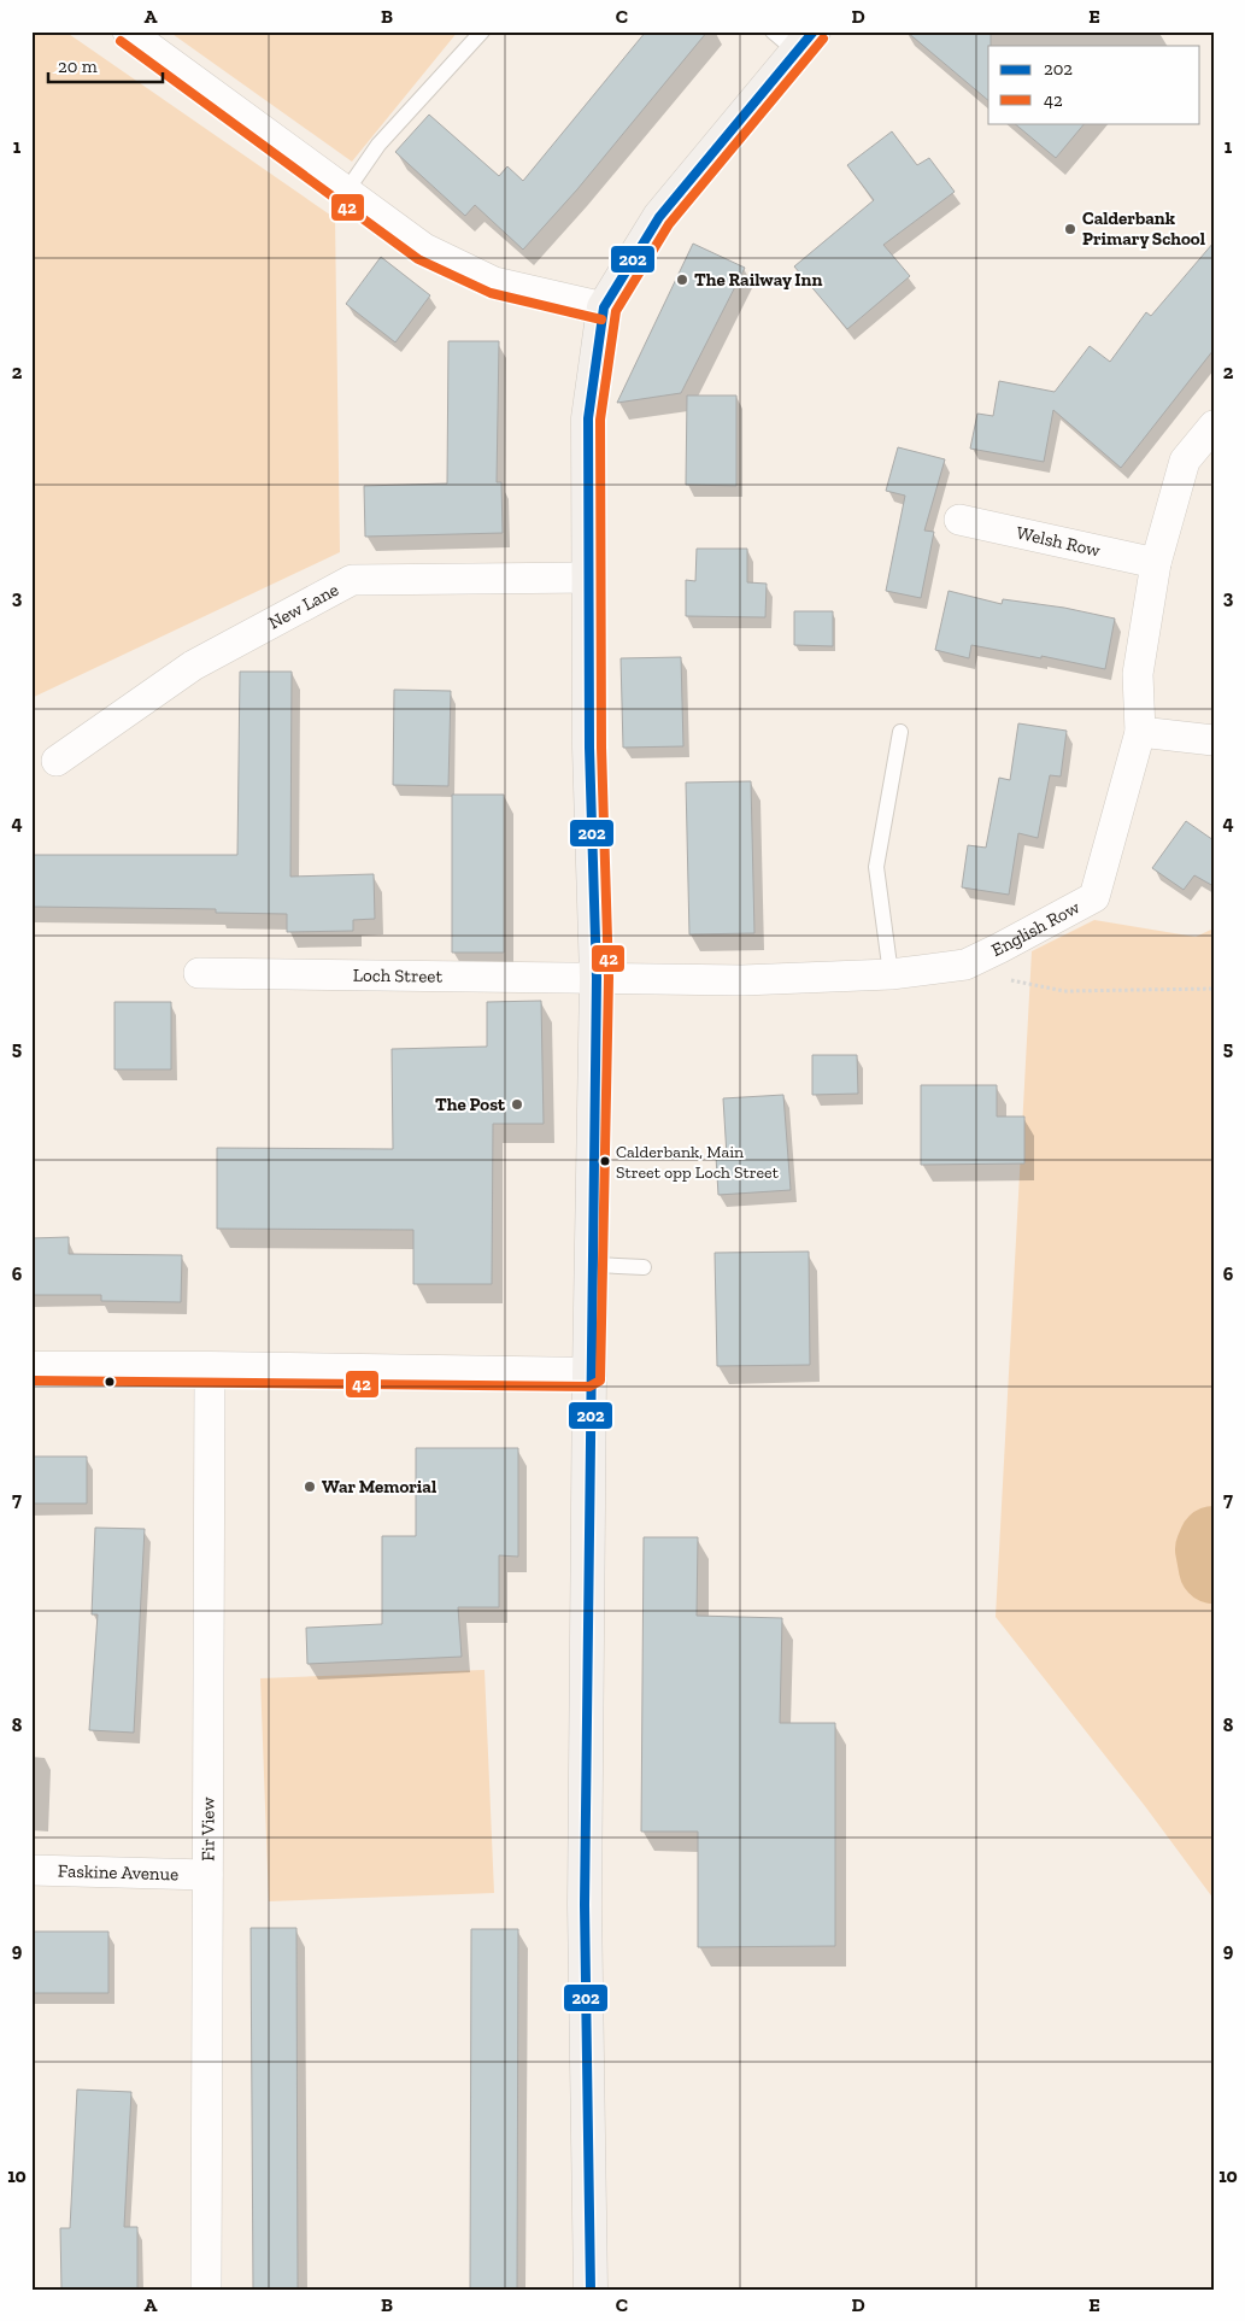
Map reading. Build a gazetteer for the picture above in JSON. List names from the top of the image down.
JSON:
{
  "streets": {
    "street": [
      "Welsh Row",
      "New Lane",
      "English Row",
      "Loch Street",
      "Fir View",
      "Faskine Avenue"
    ]
  },
  "crossings": [
    ["Welsh Row", "English Row"],
    ["English Row", "Loch Street"],
    ["Fir View", "Faskine Avenue"]
  ],
  "places": [
    "Calderbank Primary School",
    "The Railway Inn",
    "The Post",
    "Calderbank, Main Street opp Loch Street",
    "War Memorial"
  ],
  "lines": ["transit line 202", "transit line 42"],
  "legend": ["202", "42"],
  "scale_bar": "20 m",
  "grid": {
    "columns": [
      "A",
      "B",
      "C",
      "D",
      "E"
    ],
    "rows": [
      "1",
      "2",
      "3",
      "4",
      "5",
      "6",
      "7",
      "8",
      "9",
      "10"
    ]
  }
}
